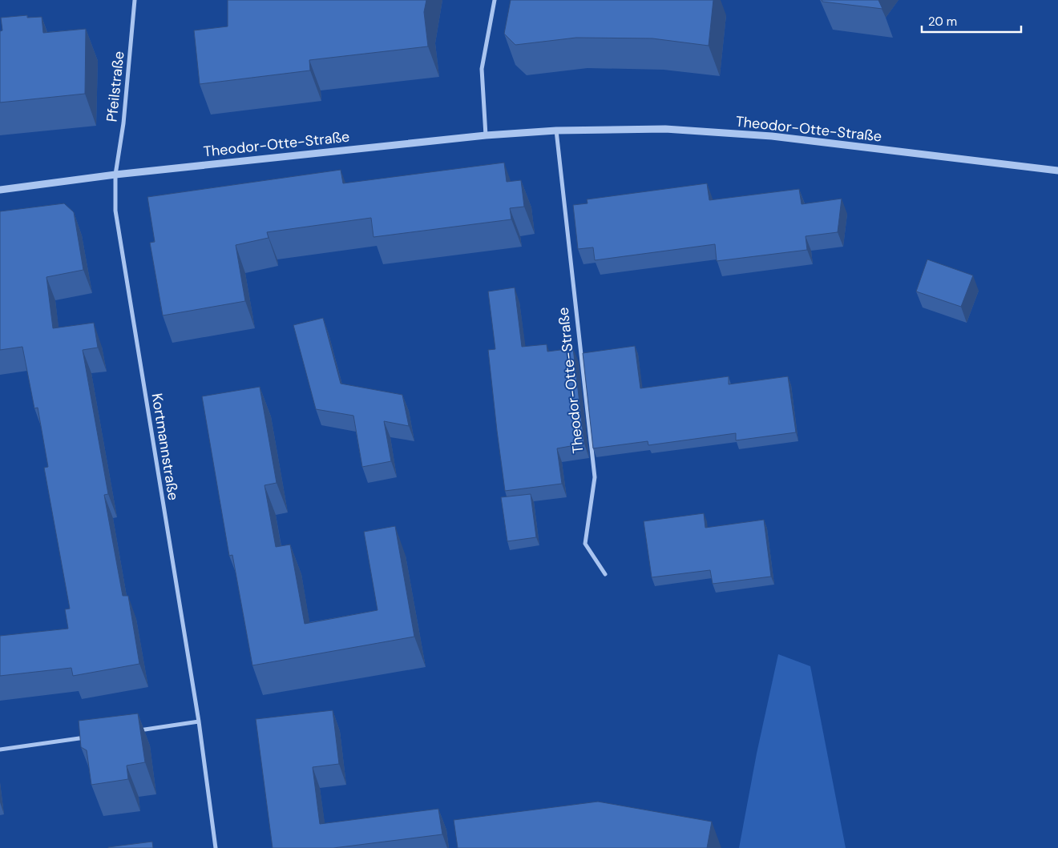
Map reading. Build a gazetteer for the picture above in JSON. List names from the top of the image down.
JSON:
{
  "streets": {
    "street": ["Pfeilstraße", "Theodor-Otte-Straße", "Kortmannstraße"]
  },
  "crossings": [
    ["Pfeilstraße", "Theodor-Otte-Straße"],
    ["Pfeilstraße", "Kortmannstraße"],
    ["Theodor-Otte-Straße", "Kortmannstraße"]
  ],
  "scale_bar": "20 m"
}
